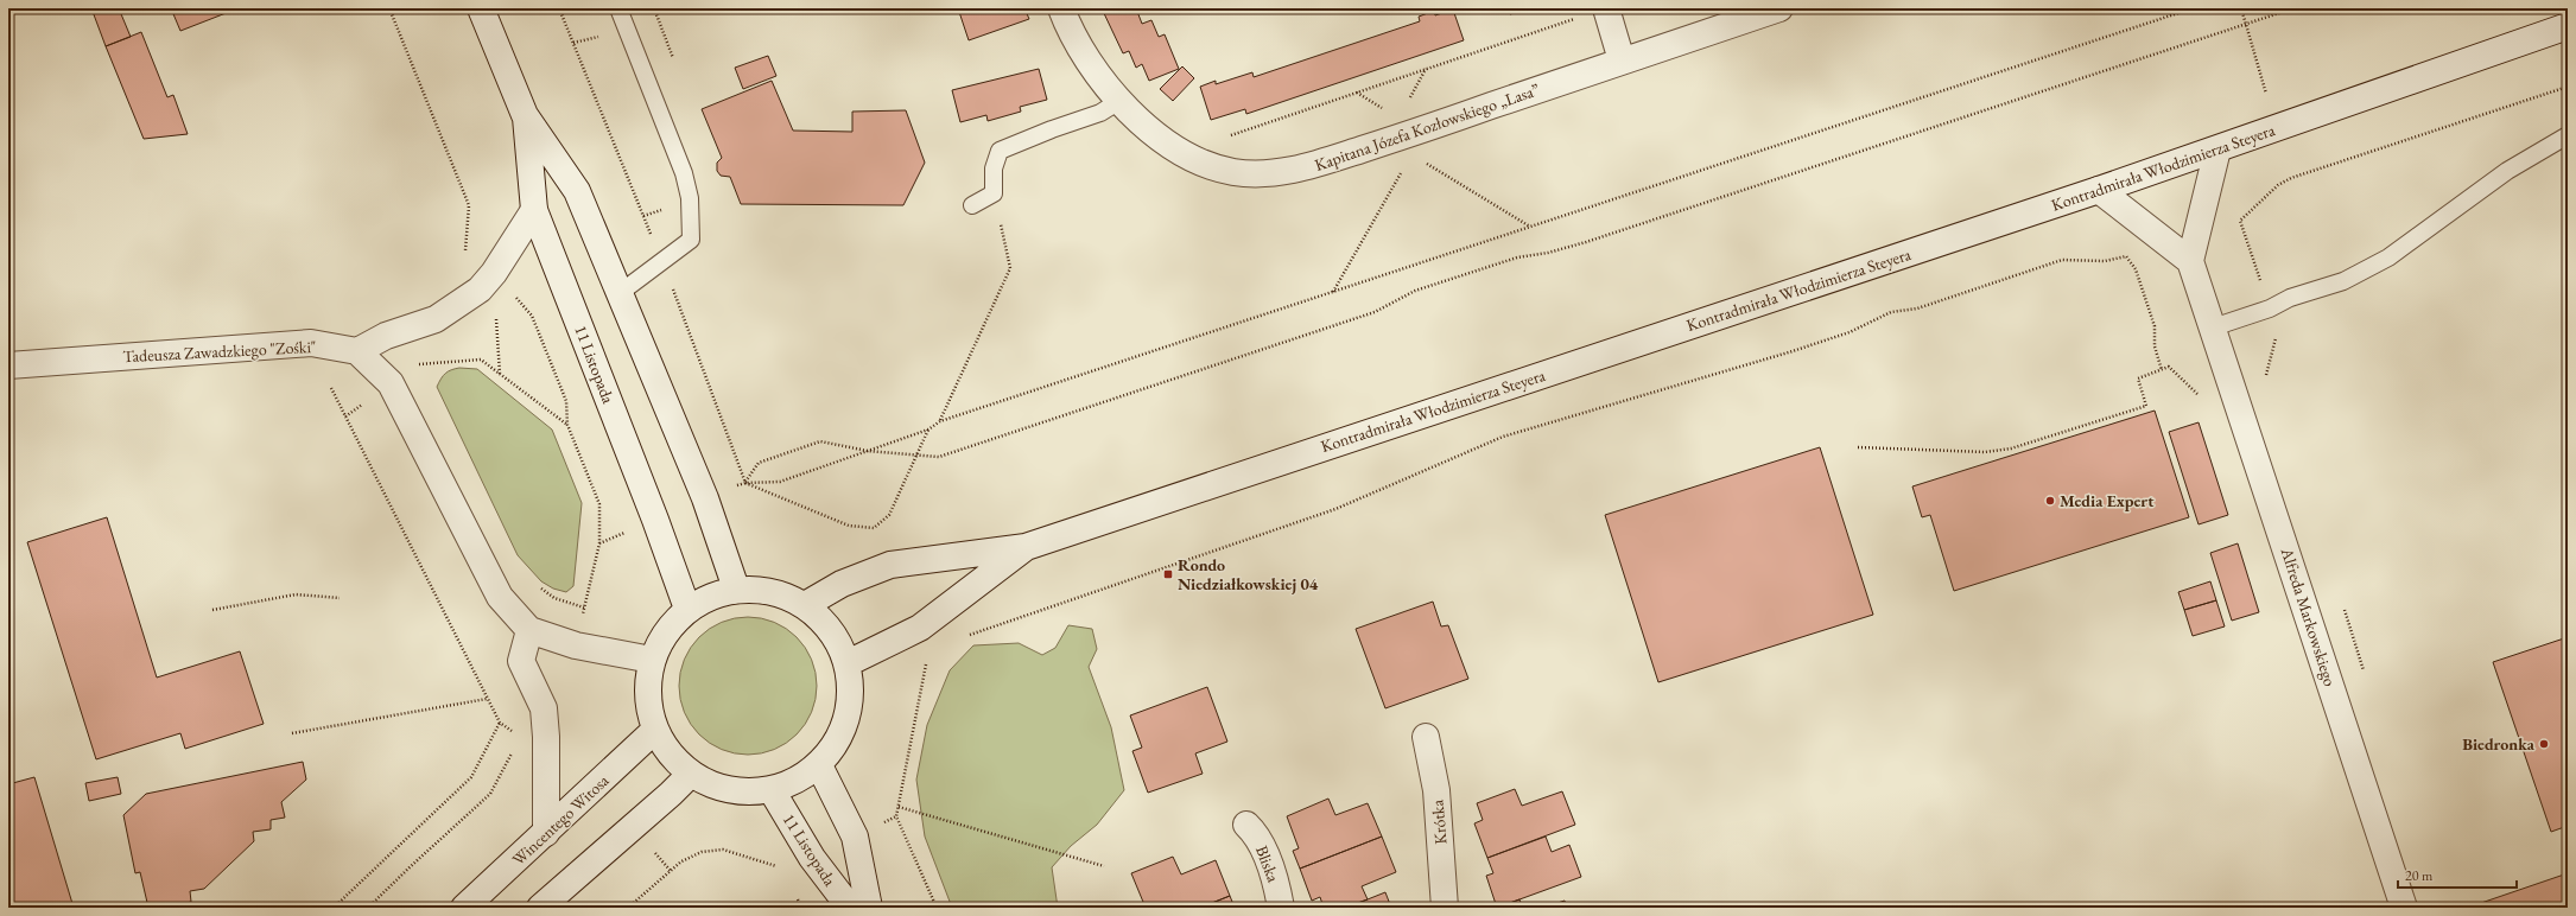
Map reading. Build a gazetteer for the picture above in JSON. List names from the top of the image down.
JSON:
{
  "streets": {
    "street": [
      "Kapitana Józefa Kozłowskiego „Lasa”",
      "Kontradmirała Włodzimierza Steyera",
      "Tadeusza Zawadzkiego \"Zośki\"",
      "11 Listopada",
      "Alfreda Markowskiego",
      "Wincentego Witosa",
      "Krótka",
      "Bliska"
    ]
  },
  "places": {
    "other": ["Media Expert", "Biedronka"],
    "transit": ["Rondo Niedziałkowskiej 04"]
  },
  "scale_bar": "20 m"
}
